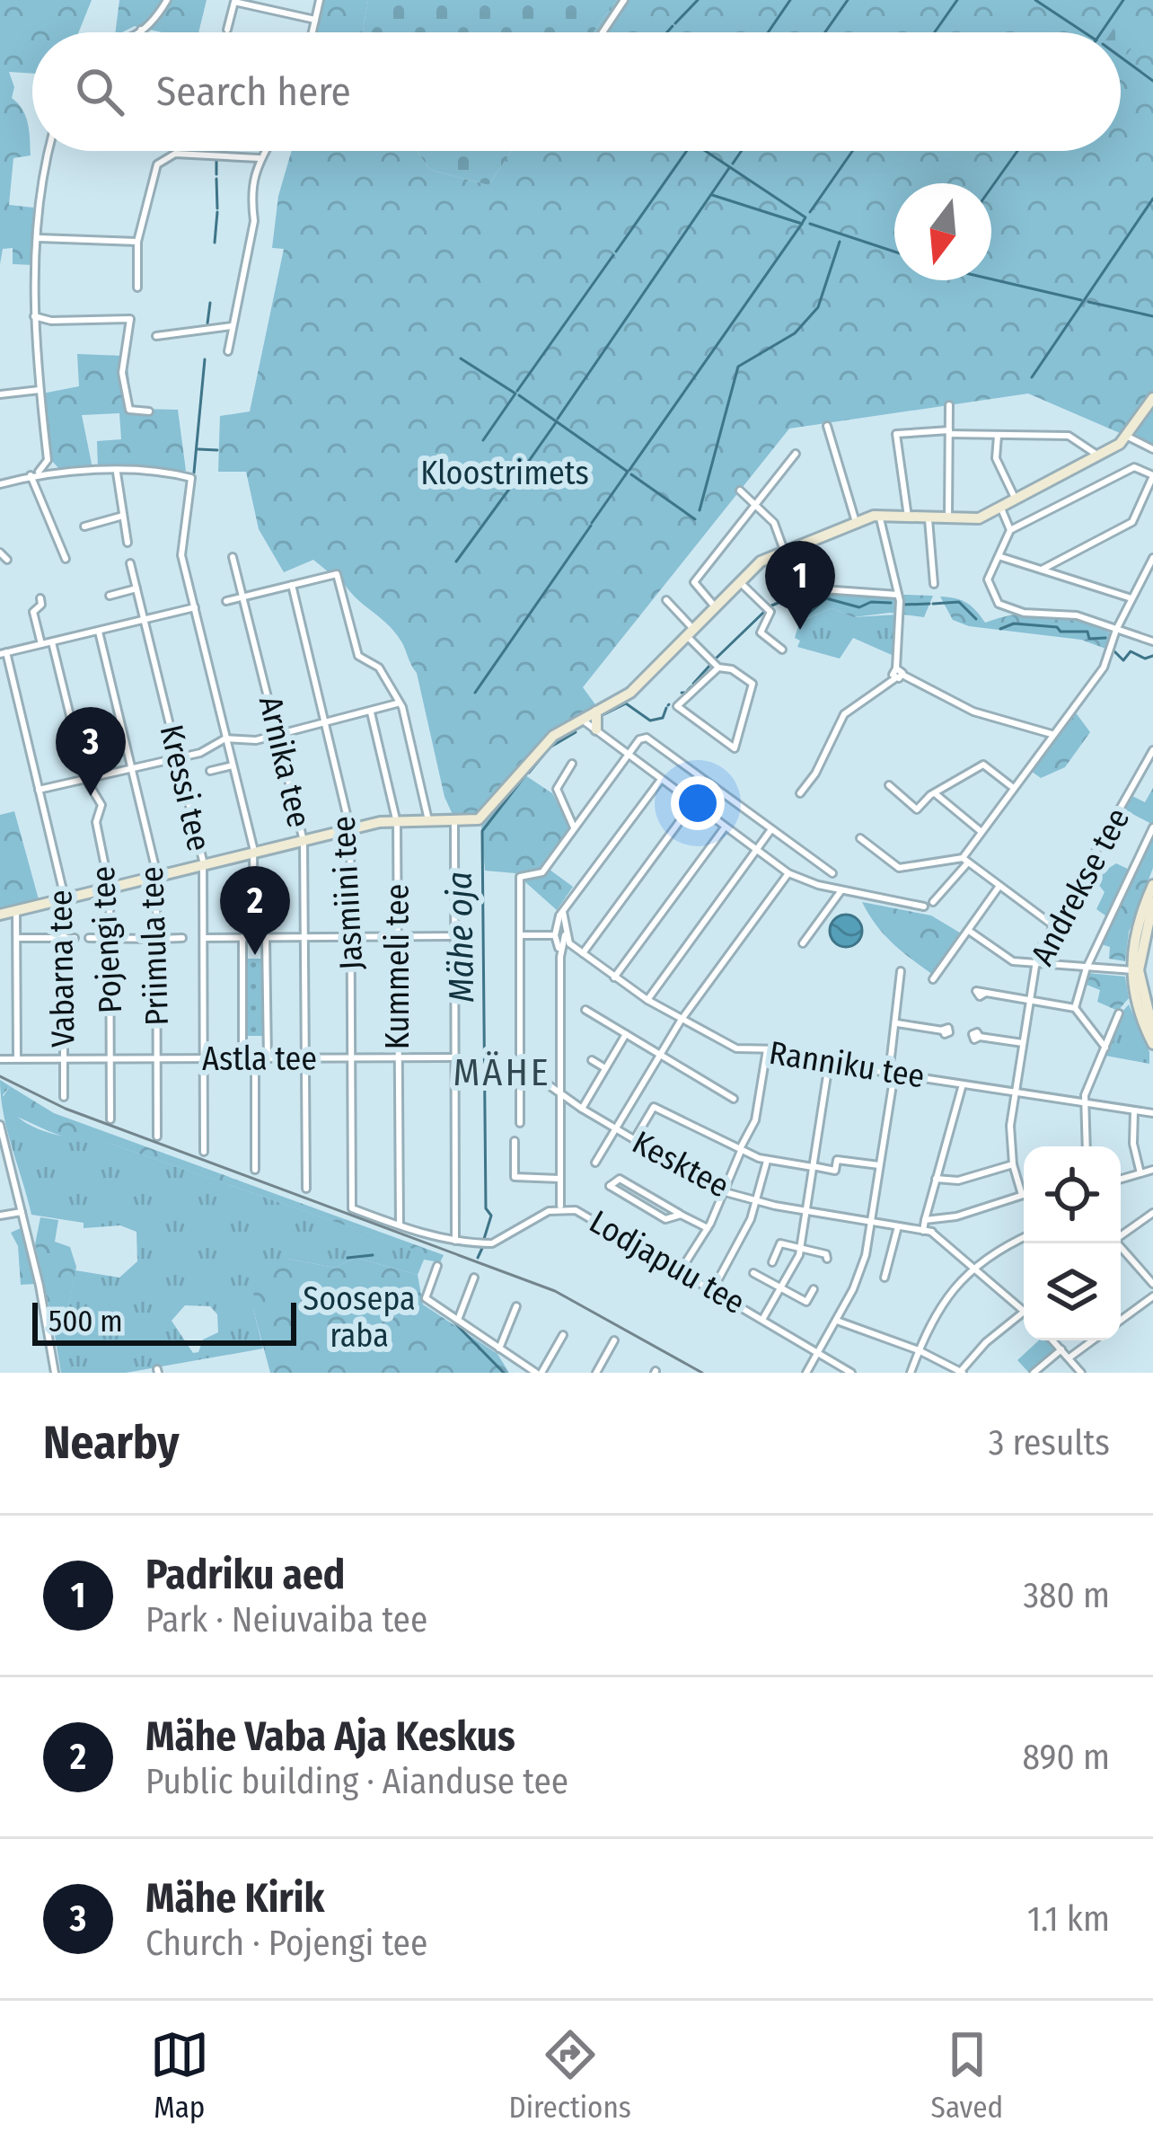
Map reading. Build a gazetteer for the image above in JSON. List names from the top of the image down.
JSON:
{
  "streets": {
    "street": [
      "Arnika tee",
      "Kressi tee",
      "Andrekse tee",
      "Jasmiini tee",
      "Pojengi tee",
      "Priimula tee",
      "Kummeli tee",
      "Vabarna tee",
      "Astla tee",
      "Ranniku tee",
      "Kesktee",
      "Lodjapuu tee"
    ]
  },
  "crossings": [
    ["Arnika tee", "Astla tee"],
    ["Kressi tee", "Astla tee"],
    ["Andrekse tee", "Ranniku tee"],
    ["Jasmiini tee", "Astla tee"],
    ["Jasmiini tee", "Lodjapuu tee"],
    ["Pojengi tee", "Astla tee"],
    ["Priimula tee", "Astla tee"],
    ["Kummeli tee", "Astla tee"],
    ["Kummeli tee", "Lodjapuu tee"],
    ["Vabarna tee", "Astla tee"]
  ],
  "districts": ["MÄHE"],
  "water": ["Mähe oja"],
  "parks": ["Kloostrimets", "Soosepa raba"],
  "scale_bar": "500 m",
  "north": "bottom",
  "page": {
    "search": "Search here",
    "pins": ["1", "3", "2"],
    "scale": "500 m",
    "heading": ["Nearby", "3 results"],
    "list": [
      {
        "mark": "1",
        "name": "Padriku aed",
        "note": "Park · Neiuvaiba tee",
        "value": "380 m"
      },
      {
        "mark": "2",
        "name": "Mähe Vaba Aja Keskus",
        "note": "Public building · Aianduse tee",
        "value": "890 m"
      },
      {
        "mark": "3",
        "name": "Mähe Kirik",
        "note": "Church · Pojengi tee",
        "value": "1.1 km"
      }
    ],
    "nav": ["Map", "Directions", "Saved"]
  }
}
